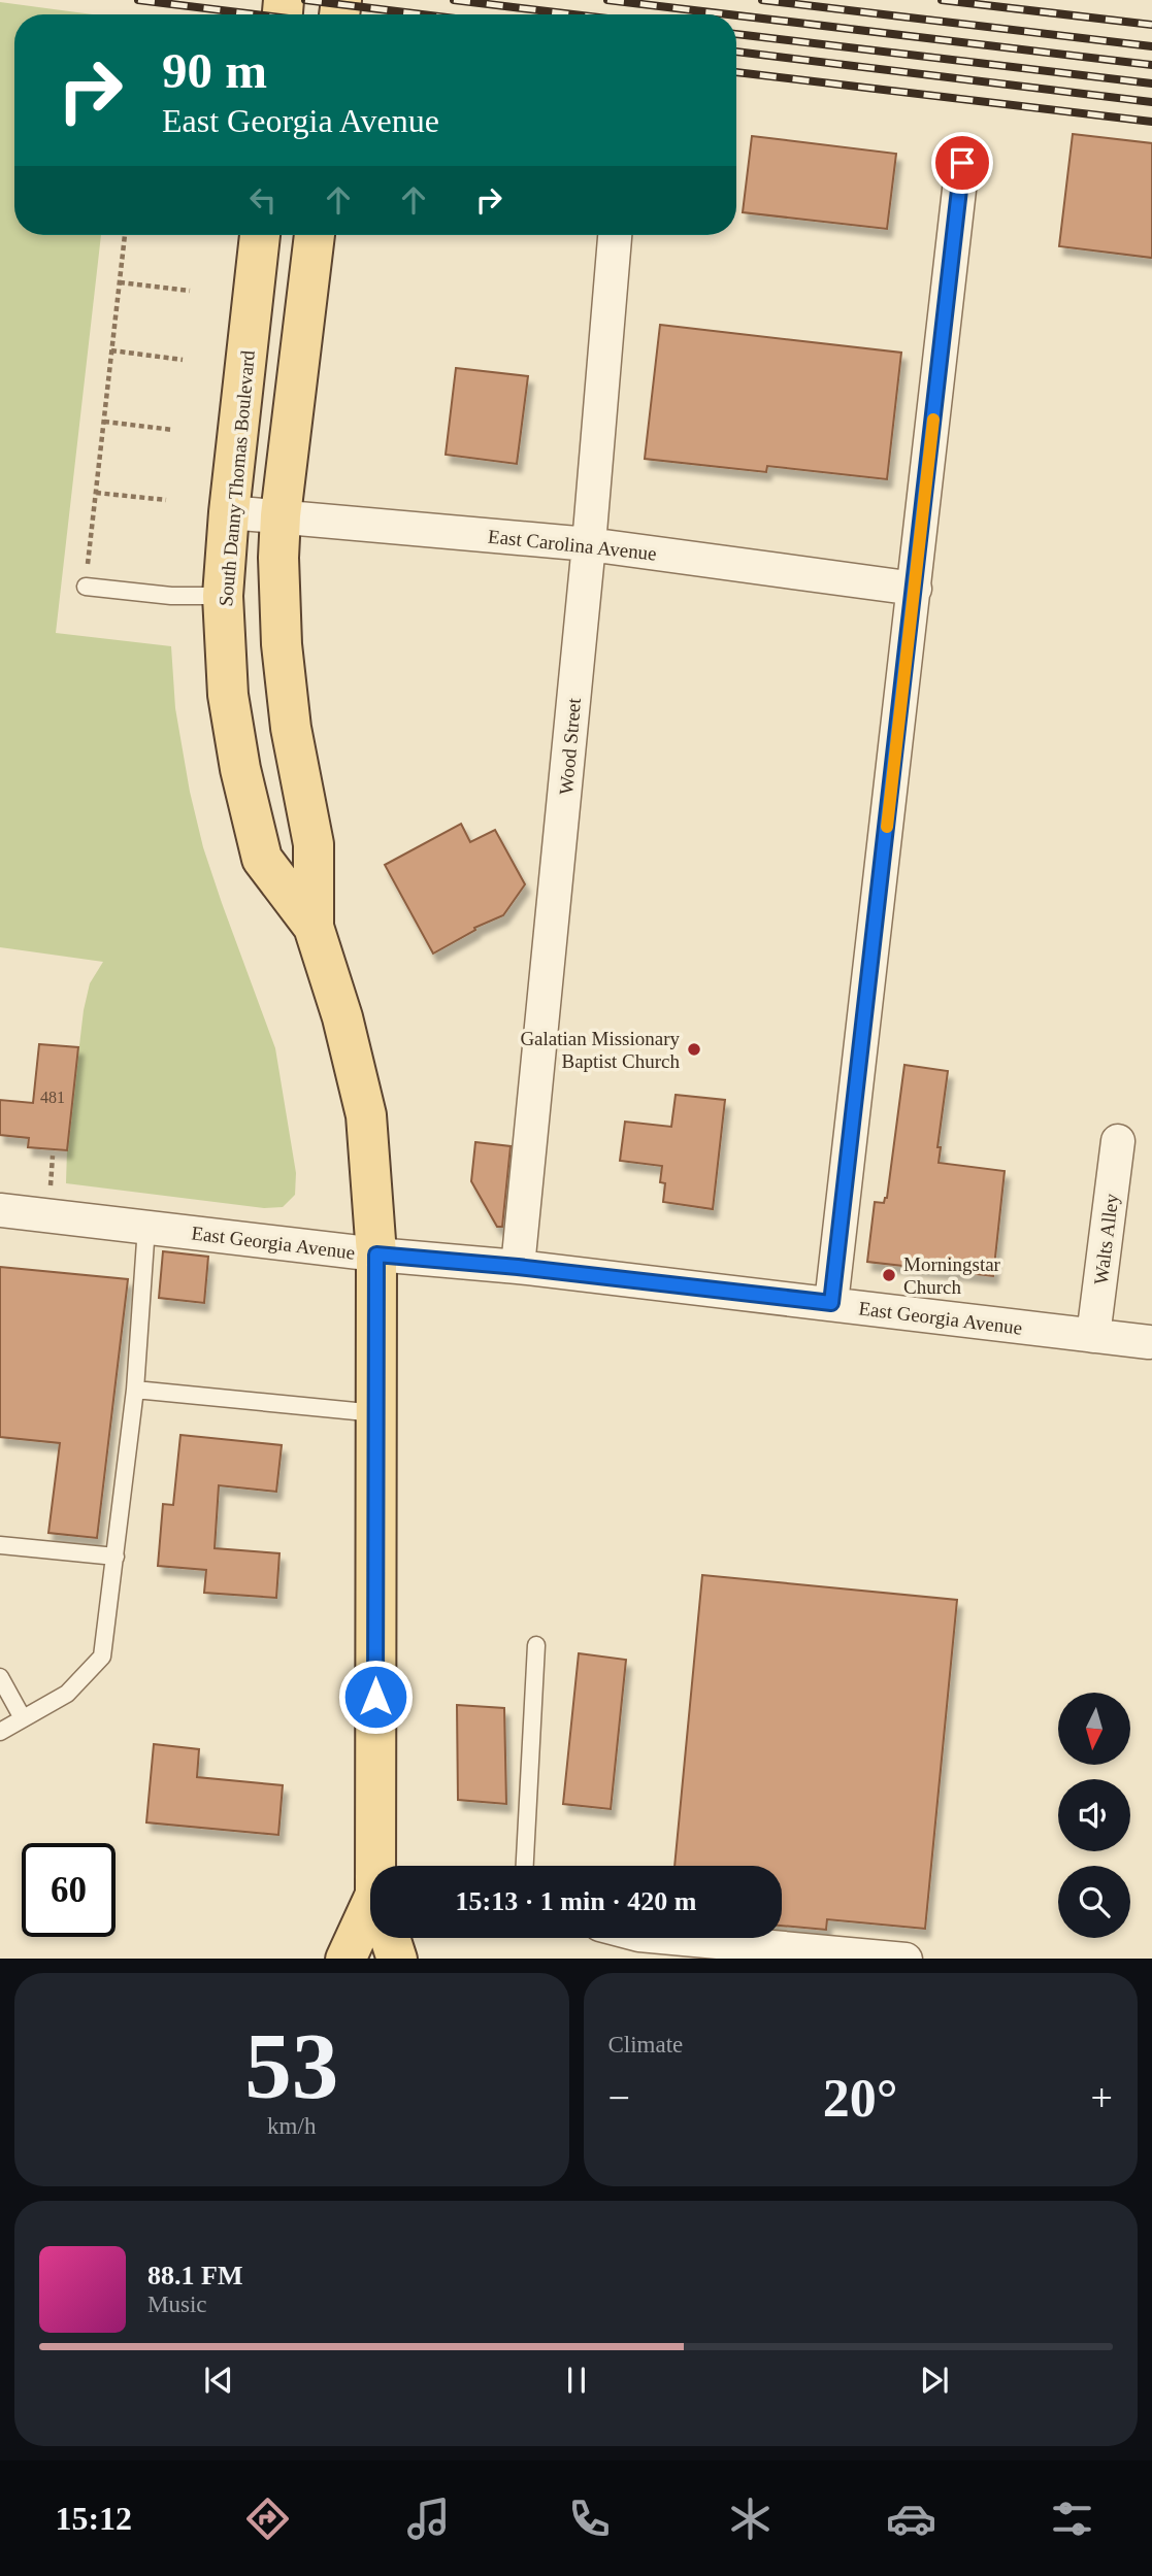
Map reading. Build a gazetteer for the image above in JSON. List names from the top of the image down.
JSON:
{
  "streets": {
    "main road": ["South Danny Thomas Boulevard"],
    "street": [
      "East Carolina Avenue",
      "Wood Street",
      "Walts Alley",
      "East Georgia Avenue"
    ]
  },
  "crossings": [
    ["South Danny Thomas Boulevard", "East Carolina Avenue"],
    ["South Danny Thomas Boulevard", "East Georgia Avenue"],
    ["East Carolina Avenue", "Wood Street"],
    ["Wood Street", "East Georgia Avenue"],
    ["Walts Alley", "East Georgia Avenue"]
  ],
  "places": ["Galatian Missionary Baptist Church", "Morningstar Church"],
  "house_numbers": ["481"],
  "north": "bottom",
  "page": {
    "turn": ["90 m", "East Georgia Avenue"],
    "limit": "60",
    "trip": "15:13 · 1 min · 420 m",
    "tile": [
      ["53", "km/h"],
      "Climate"
    ],
    "heat": ["−", "20°", "+"],
    "song": ["88.1 FM", "Music"],
    "tabs": "15:12"
  }
}
